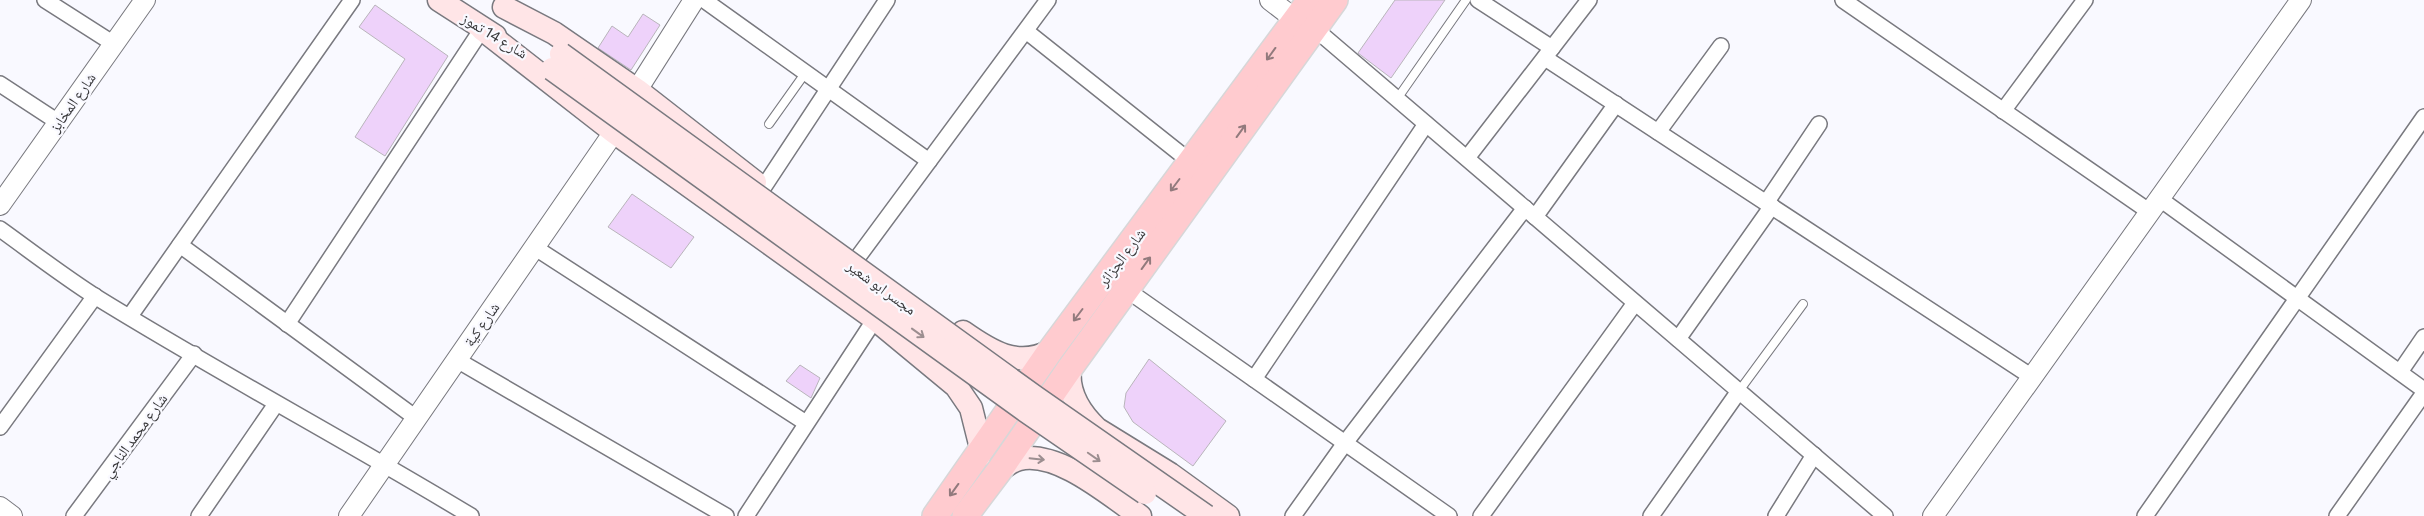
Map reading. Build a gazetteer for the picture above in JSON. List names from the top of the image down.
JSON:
{
  "streets": {
    "main road": ["شارع 14 تموز", "شارع الجزائر", "مجسر ابو شعير"],
    "street": ["شارع المخابز", "شارع كية", "شارع محمد الناجي"]
  },
  "crossings": [
    ["شارع 14 تموز", "مجسر ابو شعير"]
  ]
}
